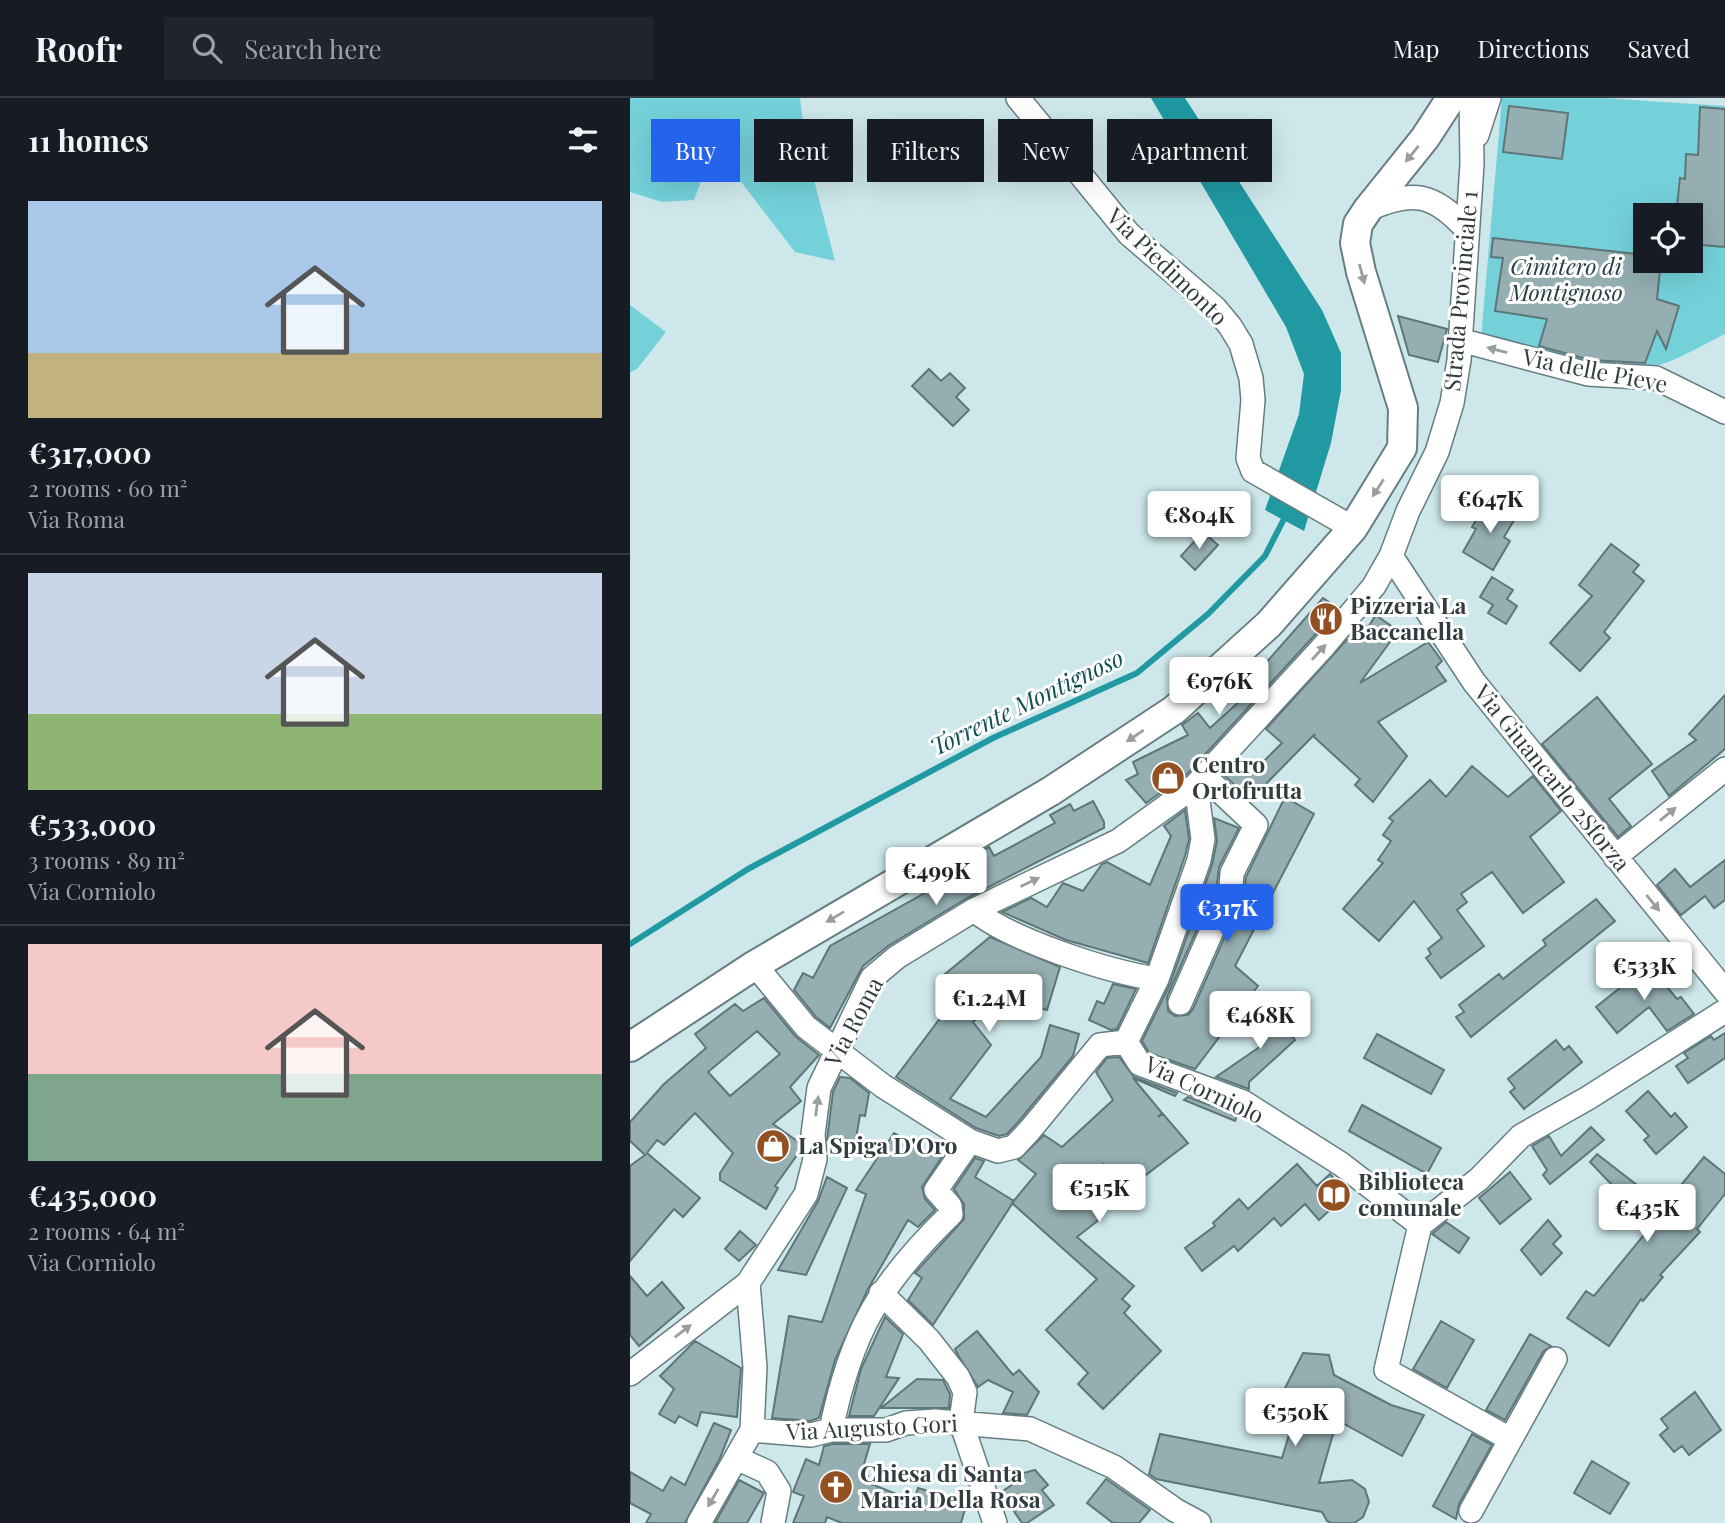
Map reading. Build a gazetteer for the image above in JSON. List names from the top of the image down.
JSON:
{
  "streets": {
    "street": [
      "Via Piedimonto",
      "Strada Provinciale 1",
      "Via delle Pieve",
      "Via Giuancarlo 2Sforza",
      "Via Roma",
      "Via Corniolo",
      "Via Augusto Gori"
    ]
  },
  "crossings": [
    ["Strada Provinciale 1", "Via delle Pieve"],
    ["Strada Provinciale 1", "Via Giuancarlo 2Sforza"],
    ["Strada Provinciale 1", "Via Roma"],
    ["Via Giuancarlo 2Sforza", "Via Roma"],
    ["Via Roma", "Via Corniolo"],
    ["Via Roma", "Via Augusto Gori"]
  ],
  "one_way": ["Via delle Pieve"],
  "water": ["Torrente Montignoso"],
  "parks": ["Cimitero di Montignoso"],
  "places": {
    "restaurant": ["Pizzeria La Baccanella"],
    "shop": ["Centro Ortofrutta", "La Spiga D'Oro"],
    "library": ["Biblioteca comunale"],
    "church": ["Chiesa di Santa Maria Della Rosa"]
  },
  "page": {
    "header": "Roofr",
    "search": "Search here",
    "nav": ["Map", "Directions", "Saved"],
    "heading": "11 homes",
    "chip": [
      "Buy",
      "Rent",
      "Filters",
      "New",
      "Apartment"
    ],
    "list": [
      {
        "name": "€317,000",
        "note": "2 rooms · 60 m² · Via Roma"
      },
      {
        "name": "€533,000",
        "note": "3 rooms · 89 m² · Via Corniolo"
      },
      {
        "name": "€435,000",
        "note": "2 rooms · 64 m² · Via Corniolo"
      }
    ],
    "price": [
      "€647K",
      "€804K",
      "€976K",
      "€499K",
      "€317K",
      "€533K",
      "€1.24M",
      "€468K",
      "€515K",
      "€435K",
      "€550K"
    ]
  }
}
